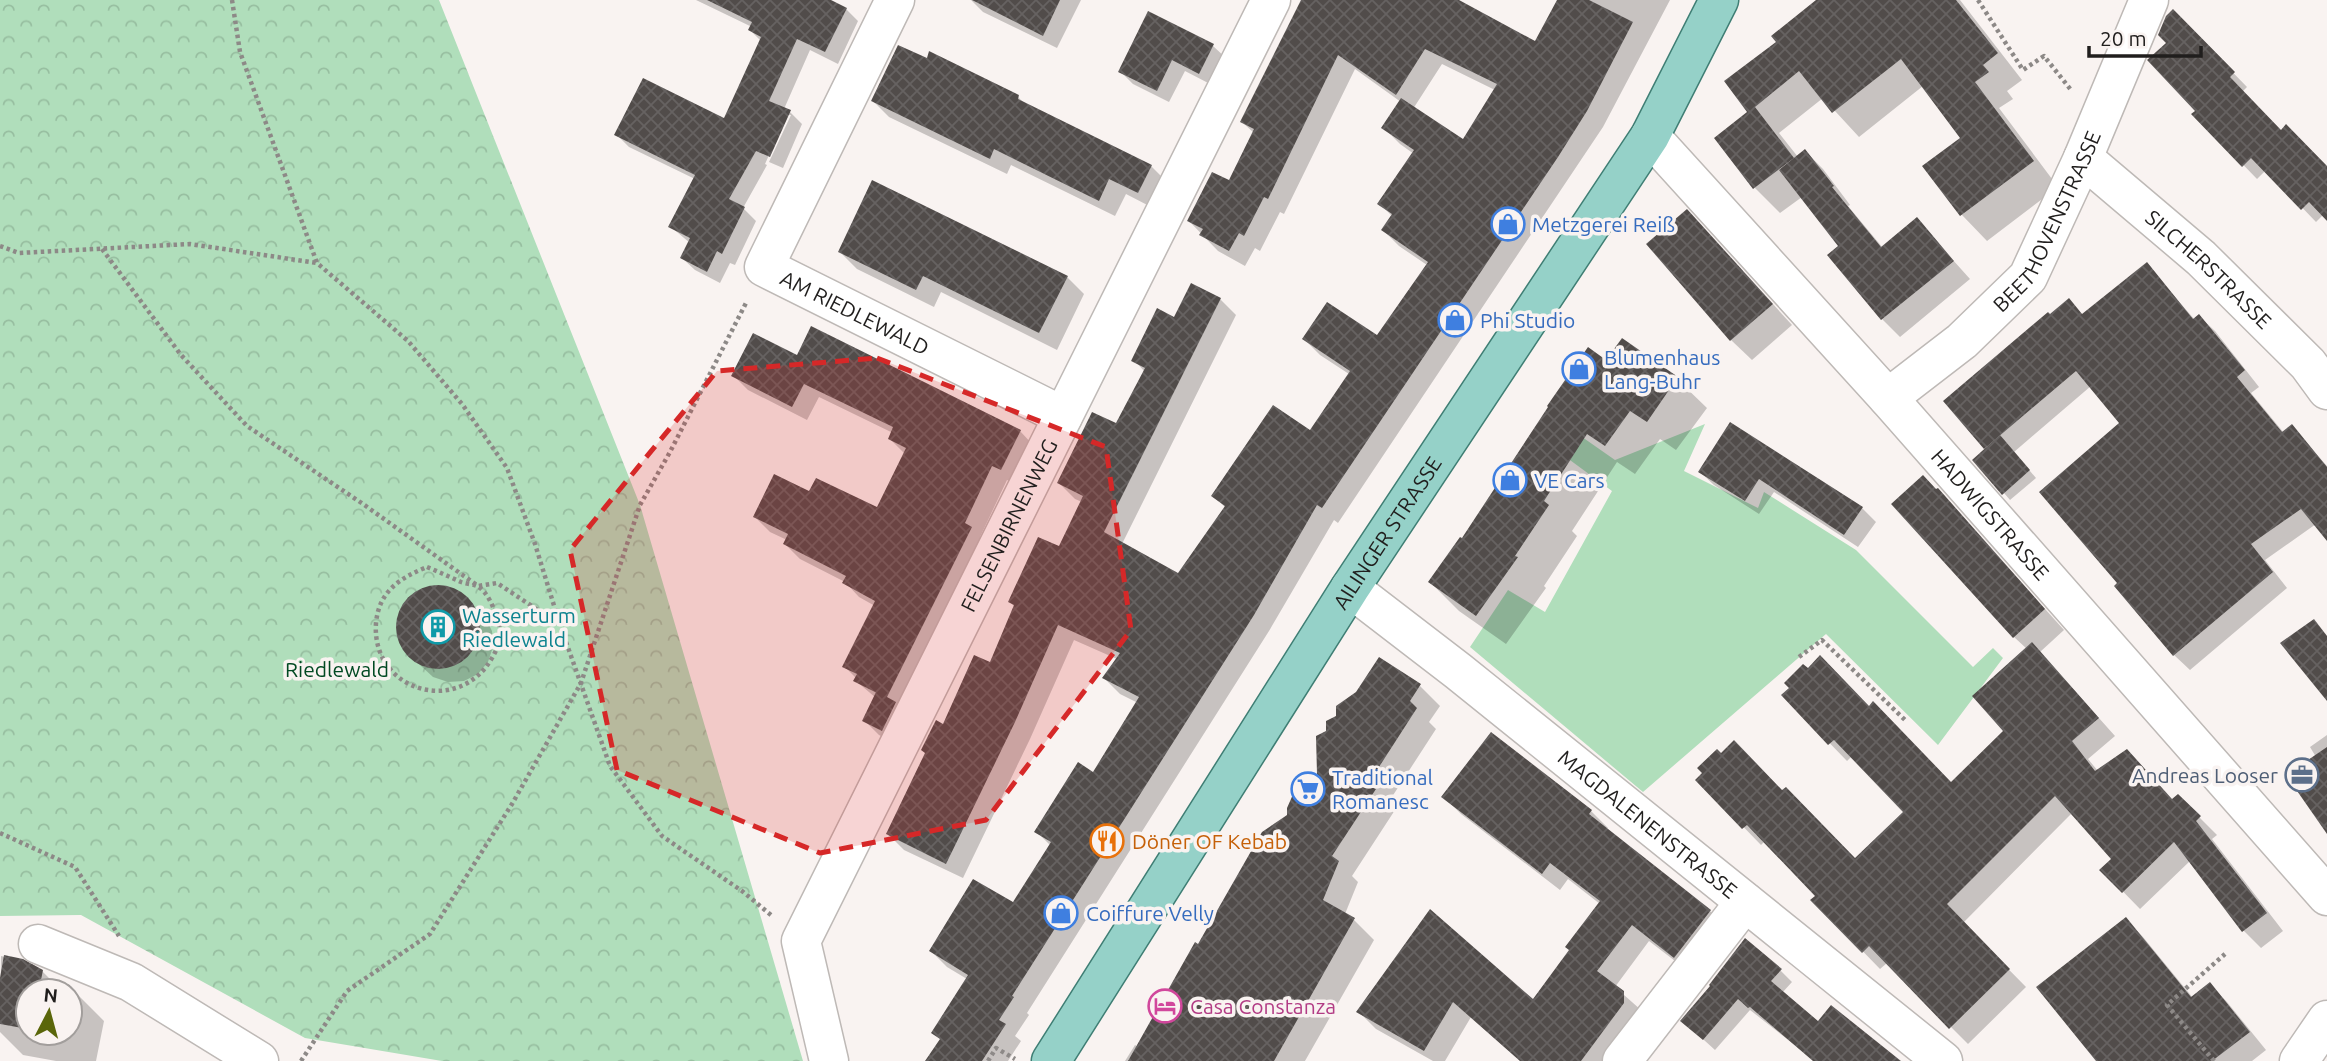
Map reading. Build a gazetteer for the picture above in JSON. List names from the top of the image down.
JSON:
{
  "streets": {
    "main road": ["AILINGER STRASSE"],
    "street": [
      "BEETHOVENSTRASSE",
      "SILCHERSTRASSE",
      "AM RIEDLEWALD",
      "HADWIGSTRASSE",
      "FELSENBIRNENWEG",
      "MAGDALENENSTRASSE"
    ]
  },
  "crossings": [
    ["BEETHOVENSTRASSE", "SILCHERSTRASSE"],
    ["BEETHOVENSTRASSE", "HADWIGSTRASSE"],
    ["AM RIEDLEWALD", "FELSENBIRNENWEG"],
    ["HADWIGSTRASSE", "AILINGER STRASSE"],
    ["AILINGER STRASSE", "MAGDALENENSTRASSE"]
  ],
  "parks": ["Riedlewald"],
  "places": {
    "shop": [
      "Metzgerei Reiß",
      "Phi Studio",
      "Blumenhaus Lang-Buhr",
      "VE Cars",
      "Coiffure Velly"
    ],
    "building": ["Wasserturm Riedlewald"],
    "office": ["Andreas Looser"],
    "supermarket": ["Traditional Romanesc"],
    "restaurant": ["Döner OF Kebab"],
    "hotel": ["Casa Constanza"]
  },
  "scale_bar": "20 m",
  "north": "top"
}
